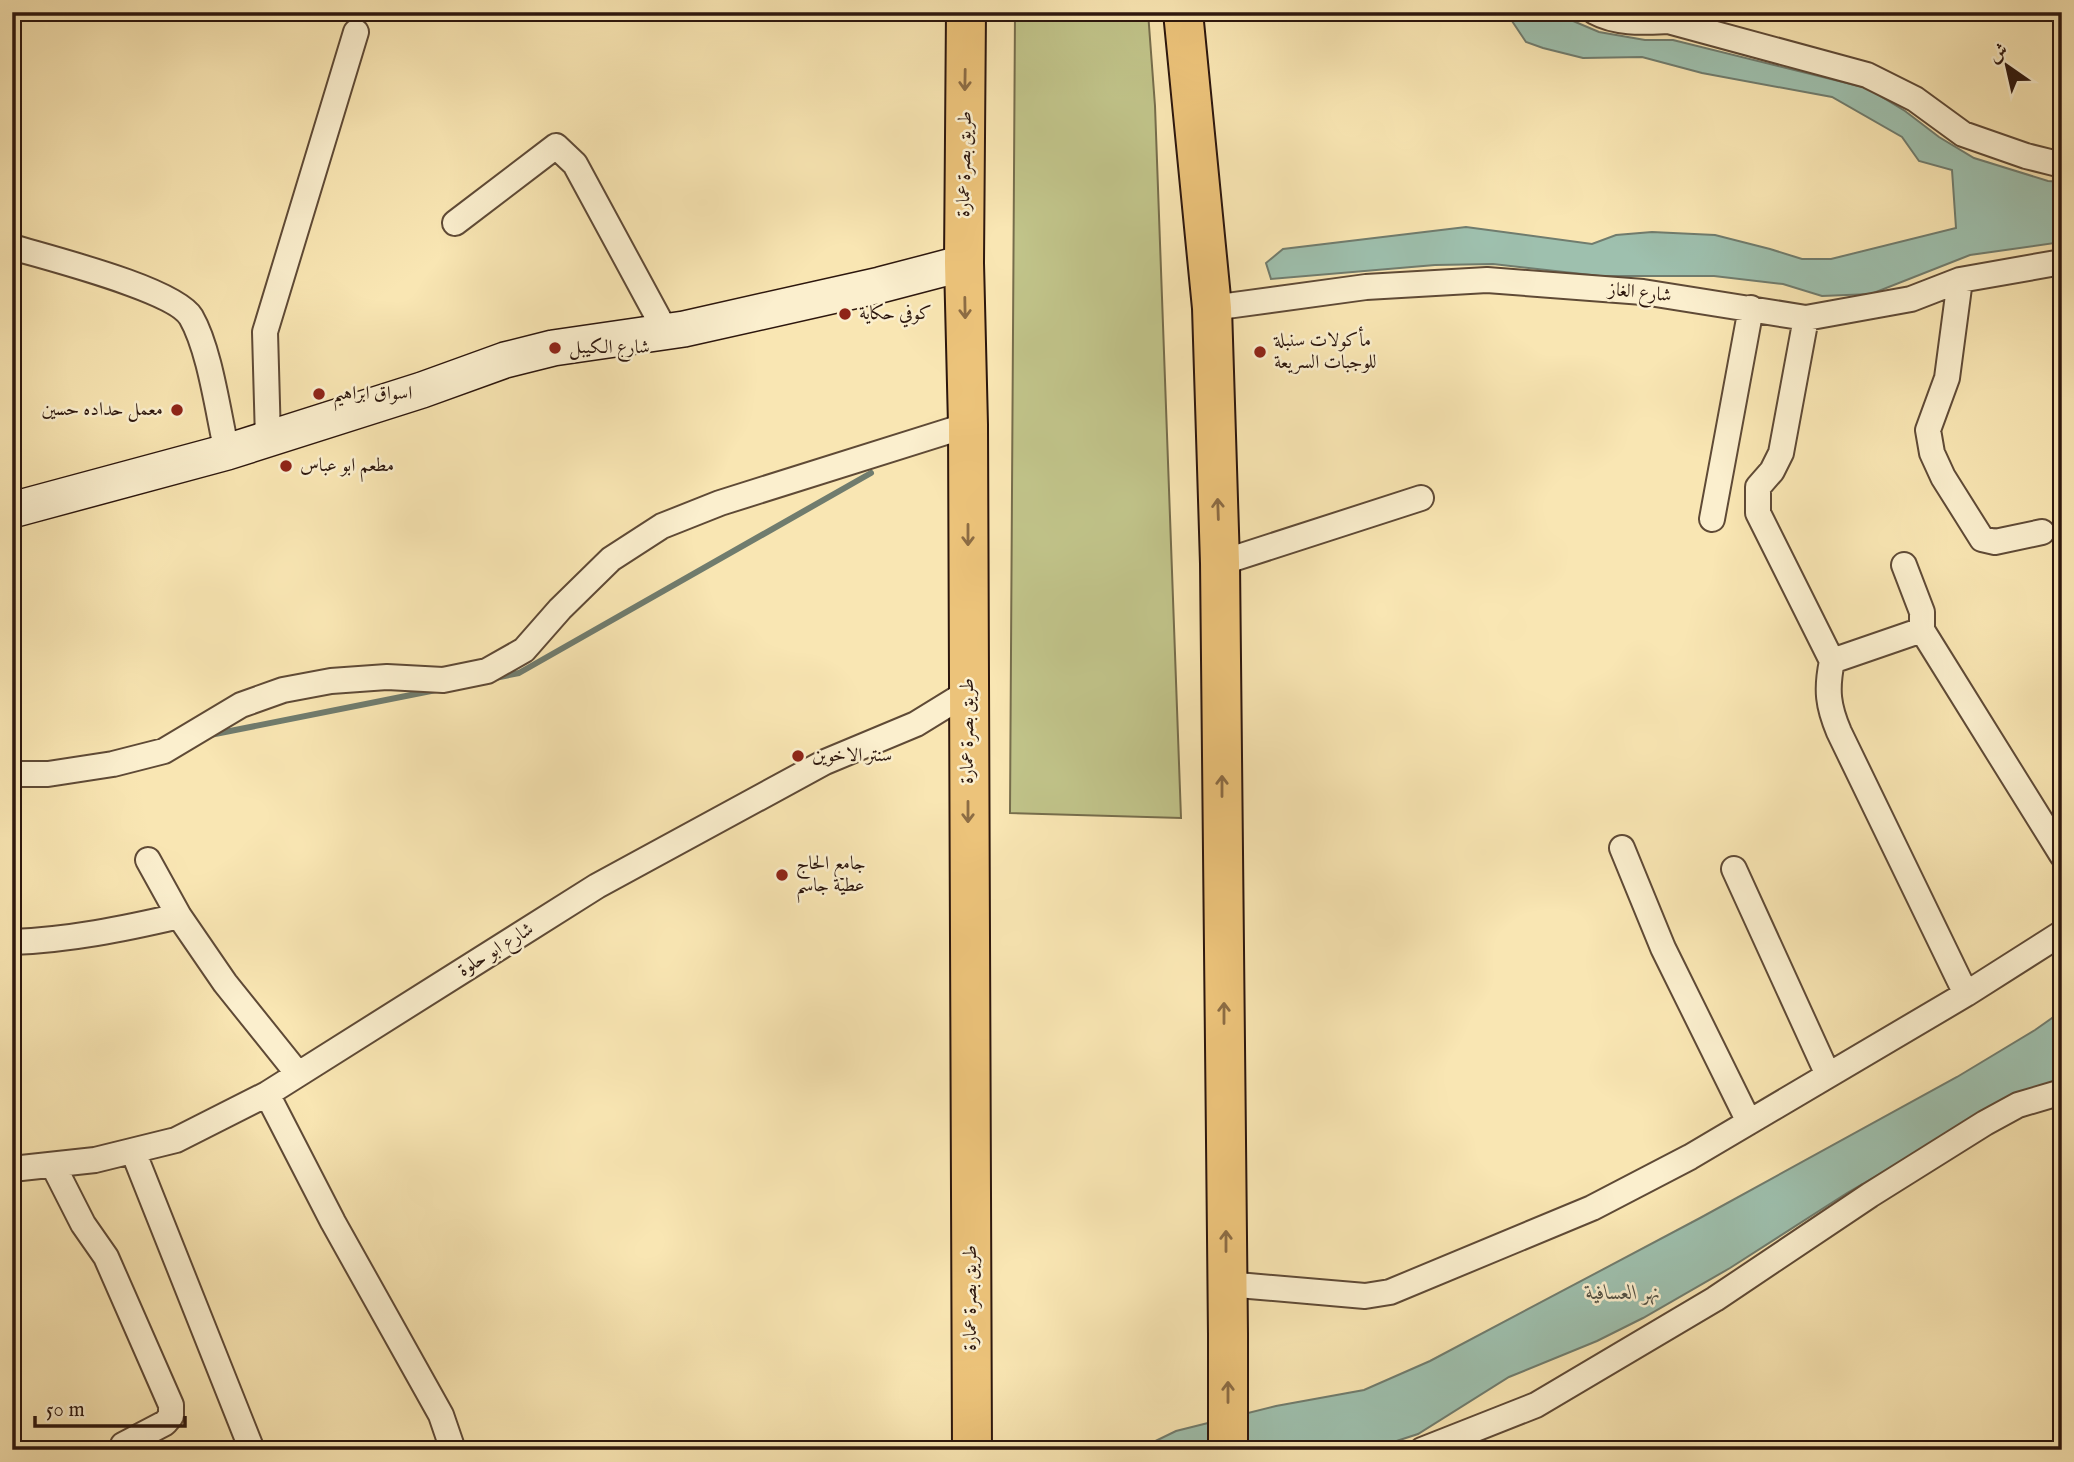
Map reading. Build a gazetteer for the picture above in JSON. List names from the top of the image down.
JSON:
{
  "streets": {
    "highway": ["طريق بصرة عمارة"],
    "street": ["شارع الغاز", "شارع ابو حلوة"]
  },
  "crossings": [
    ["طريق بصرة عمارة", "شارع ابو حلوة"]
  ],
  "water": ["نهر العسافية"],
  "places": [
    "كوفي حكاية",
    "شارع الكيبل",
    "مأكولات سنبلة للوجبات السريعة",
    "اسواق ابراهيم",
    "معمل حداده حسين",
    "مطعم ابو عباس",
    "سنتر الاخوين",
    "جامع الحاج عطية جاسم"
  ],
  "scale_bar": "50 m",
  "north": "top left"
}
